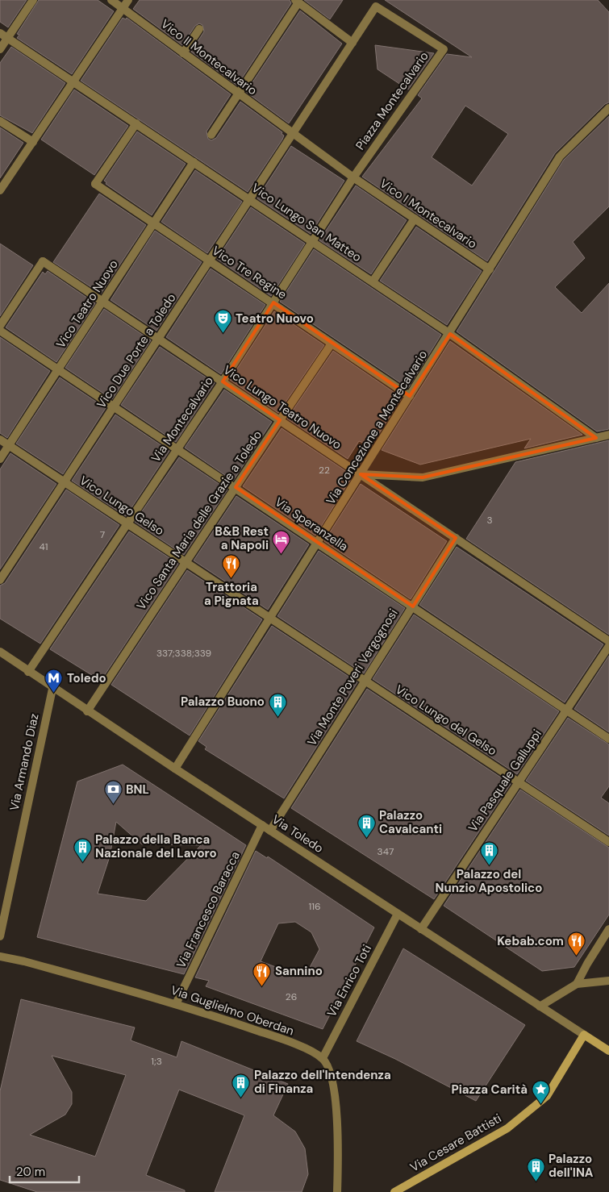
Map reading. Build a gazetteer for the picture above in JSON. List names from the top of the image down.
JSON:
{
  "streets": {
    "main road": ["Via Cesare Battisti"],
    "street": [
      "Vico II Montecalvario",
      "Piazza Montecalvario",
      "Vico I Montecalvario",
      "Vico Lungo San Matteo",
      "Vico Tre Regine",
      "Vico Teatro Nuovo",
      "Vico Due Porte a Toledo",
      "Vico Lungo Teatro Nuovo",
      "Via Montecalvario",
      "Via Concezione a Montecalvario",
      "Vico Lungo Gelso",
      "Vico Santa Maria delle Grazie a Toledo",
      "Via Speranzella",
      "Via Monte Poveri Vergognosi",
      "Vico Lungo del Gelso",
      "Via Armando Diaz",
      "Via Pasquale Galluppi",
      "Via Toledo",
      "Via Francesco Baracca",
      "Via Enrico Toti",
      "Via Guglielmo Oberdan"
    ]
  },
  "crossings": [
    ["Vico II Montecalvario", "Piazza Montecalvario"],
    ["Vico II Montecalvario", "Vico Due Porte a Toledo"],
    ["Piazza Montecalvario", "Vico I Montecalvario"],
    ["Piazza Montecalvario", "Vico Due Porte a Toledo"],
    ["Piazza Montecalvario", "Via Montecalvario"],
    ["Vico I Montecalvario", "Via Montecalvario"],
    ["Vico I Montecalvario", "Via Concezione a Montecalvario"],
    ["Vico Lungo San Matteo", "Vico Tre Regine"],
    ["Vico Lungo San Matteo", "Vico Teatro Nuovo"],
    ["Vico Lungo San Matteo", "Vico Due Porte a Toledo"],
    ["Vico Lungo San Matteo", "Via Montecalvario"],
    ["Vico Lungo San Matteo", "Via Concezione a Montecalvario"],
    ["Vico Tre Regine", "Vico Teatro Nuovo"],
    ["Vico Tre Regine", "Vico Due Porte a Toledo"],
    ["Vico Tre Regine", "Via Montecalvario"],
    ["Vico Tre Regine", "Via Concezione a Montecalvario"],
    ["Vico Tre Regine", "Vico Santa Maria delle Grazie a Toledo"],
    ["Vico Teatro Nuovo", "Vico Lungo Teatro Nuovo"],
    ["Vico Teatro Nuovo", "Vico Lungo Gelso"],
    ["Vico Teatro Nuovo", "Via Speranzella"],
    ["Vico Due Porte a Toledo", "Vico Lungo Teatro Nuovo"],
    ["Vico Due Porte a Toledo", "Vico Lungo Gelso"],
    ["Vico Due Porte a Toledo", "Via Speranzella"],
    ["Vico Lungo Teatro Nuovo", "Via Montecalvario"],
    ["Vico Lungo Teatro Nuovo", "Via Concezione a Montecalvario"],
    ["Vico Lungo Teatro Nuovo", "Vico Santa Maria delle Grazie a Toledo"],
    ["Vico Lungo Teatro Nuovo", "Via Monte Poveri Vergognosi"],
    ["Via Montecalvario", "Vico Lungo Gelso"],
    ["Via Montecalvario", "Via Speranzella"],
    ["Via Montecalvario", "Via Toledo"],
    ["Via Concezione a Montecalvario", "Vico Lungo Gelso"],
    ["Via Concezione a Montecalvario", "Via Speranzella"],
    ["Via Concezione a Montecalvario", "Vico Lungo del Gelso"],
    ["Via Concezione a Montecalvario", "Via Toledo"],
    ["Vico Lungo Gelso", "Vico Santa Maria delle Grazie a Toledo"],
    ["Vico Lungo Gelso", "Vico Lungo del Gelso"],
    ["Vico Santa Maria delle Grazie a Toledo", "Via Speranzella"],
    ["Vico Santa Maria delle Grazie a Toledo", "Via Toledo"],
    ["Via Speranzella", "Via Monte Poveri Vergognosi"],
    ["Via Speranzella", "Via Pasquale Galluppi"],
    ["Via Monte Poveri Vergognosi", "Vico Lungo del Gelso"],
    ["Via Monte Poveri Vergognosi", "Via Toledo"],
    ["Vico Lungo del Gelso", "Via Pasquale Galluppi"],
    ["Via Armando Diaz", "Via Toledo"],
    ["Via Pasquale Galluppi", "Via Toledo"],
    ["Via Toledo", "Via Francesco Baracca"],
    ["Via Toledo", "Via Enrico Toti"],
    ["Via Toledo", "Via Cesare Battisti"],
    ["Via Francesco Baracca", "Via Guglielmo Oberdan"],
    ["Via Enrico Toti", "Via Guglielmo Oberdan"]
  ],
  "places": {
    "theatre": ["Teatro Nuovo"],
    "hotel": ["B&B Rest a Napoli"],
    "restaurant": ["Trattoria a Pignata", "Kebab.com", "Sannino"],
    "metro station": ["Toledo"],
    "building": [
      "Palazzo Buono",
      "Palazzo Cavalcanti",
      "Palazzo della Banca Nazionale del Lavoro",
      "Palazzo del Nunzio Apostolico",
      "Palazzo dell'Intendenza di Finanza",
      "Palazzo dell'INA"
    ],
    "bank": ["BNL"],
    "place": ["Piazza Carità"]
  },
  "house_numbers": [
    "22",
    "3",
    "7",
    "41",
    "337;338;339",
    "347",
    "116",
    "26",
    "1;3"
  ],
  "scale_bar": "20 m"
}
